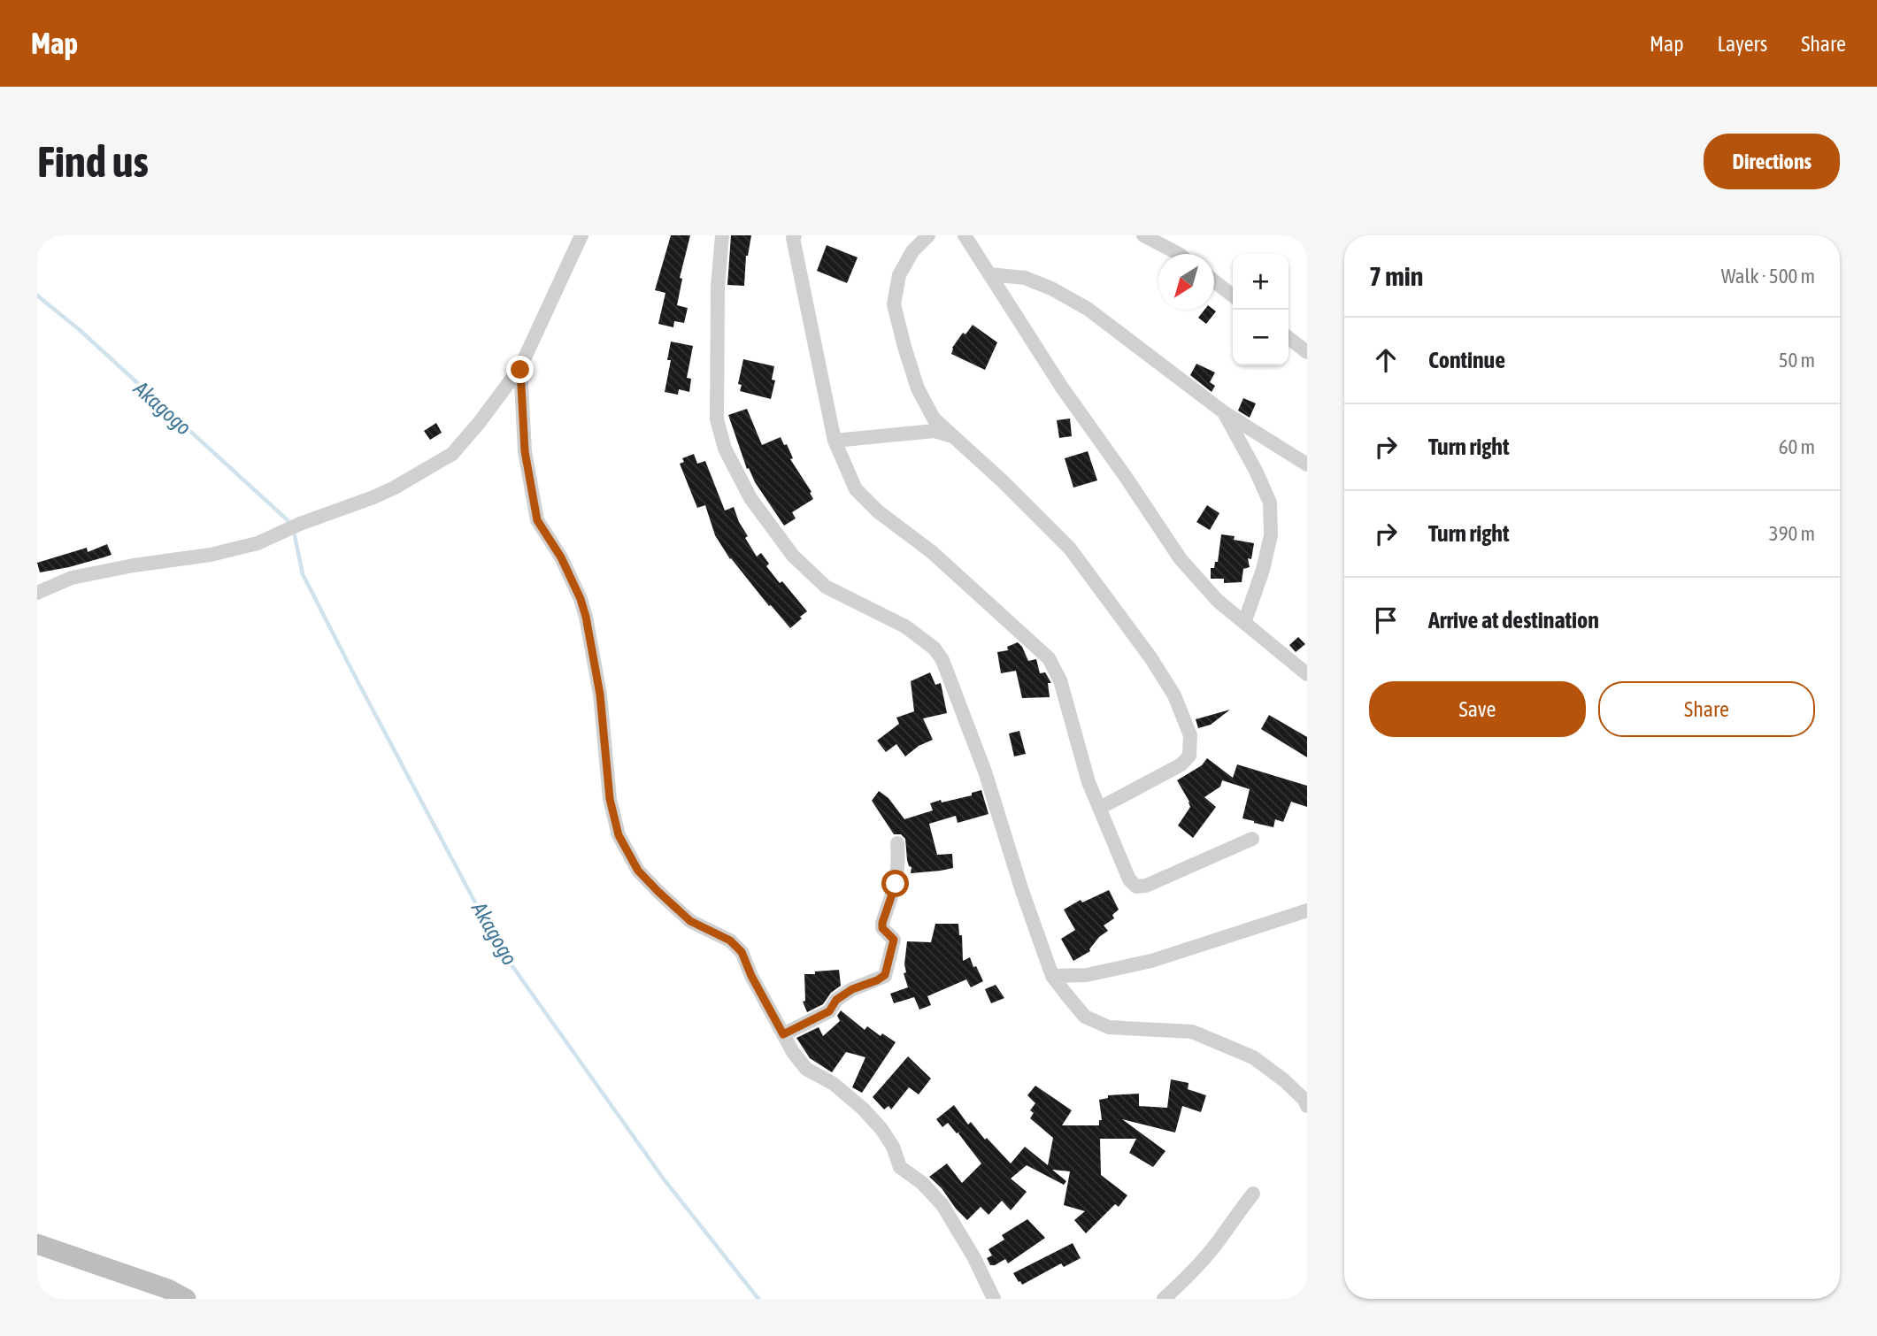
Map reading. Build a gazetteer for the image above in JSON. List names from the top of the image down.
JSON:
{
  "water": ["Akagogo"],
  "north": "bottom left",
  "page": {
    "header": "Map",
    "nav": ["Map", "Layers", "Share"],
    "buttons": [
      "Directions",
      ["Save", "Share"]
    ],
    "title": "Find us",
    "heading": ["7 min", "Walk · 500 m"],
    "map_buttons": ["+", "−"],
    "list": [
      ["Continue", "50 m"],
      ["Turn right", "60 m"],
      ["Turn right", "390 m"],
      "Arrive at destination"
    ]
  }
}
